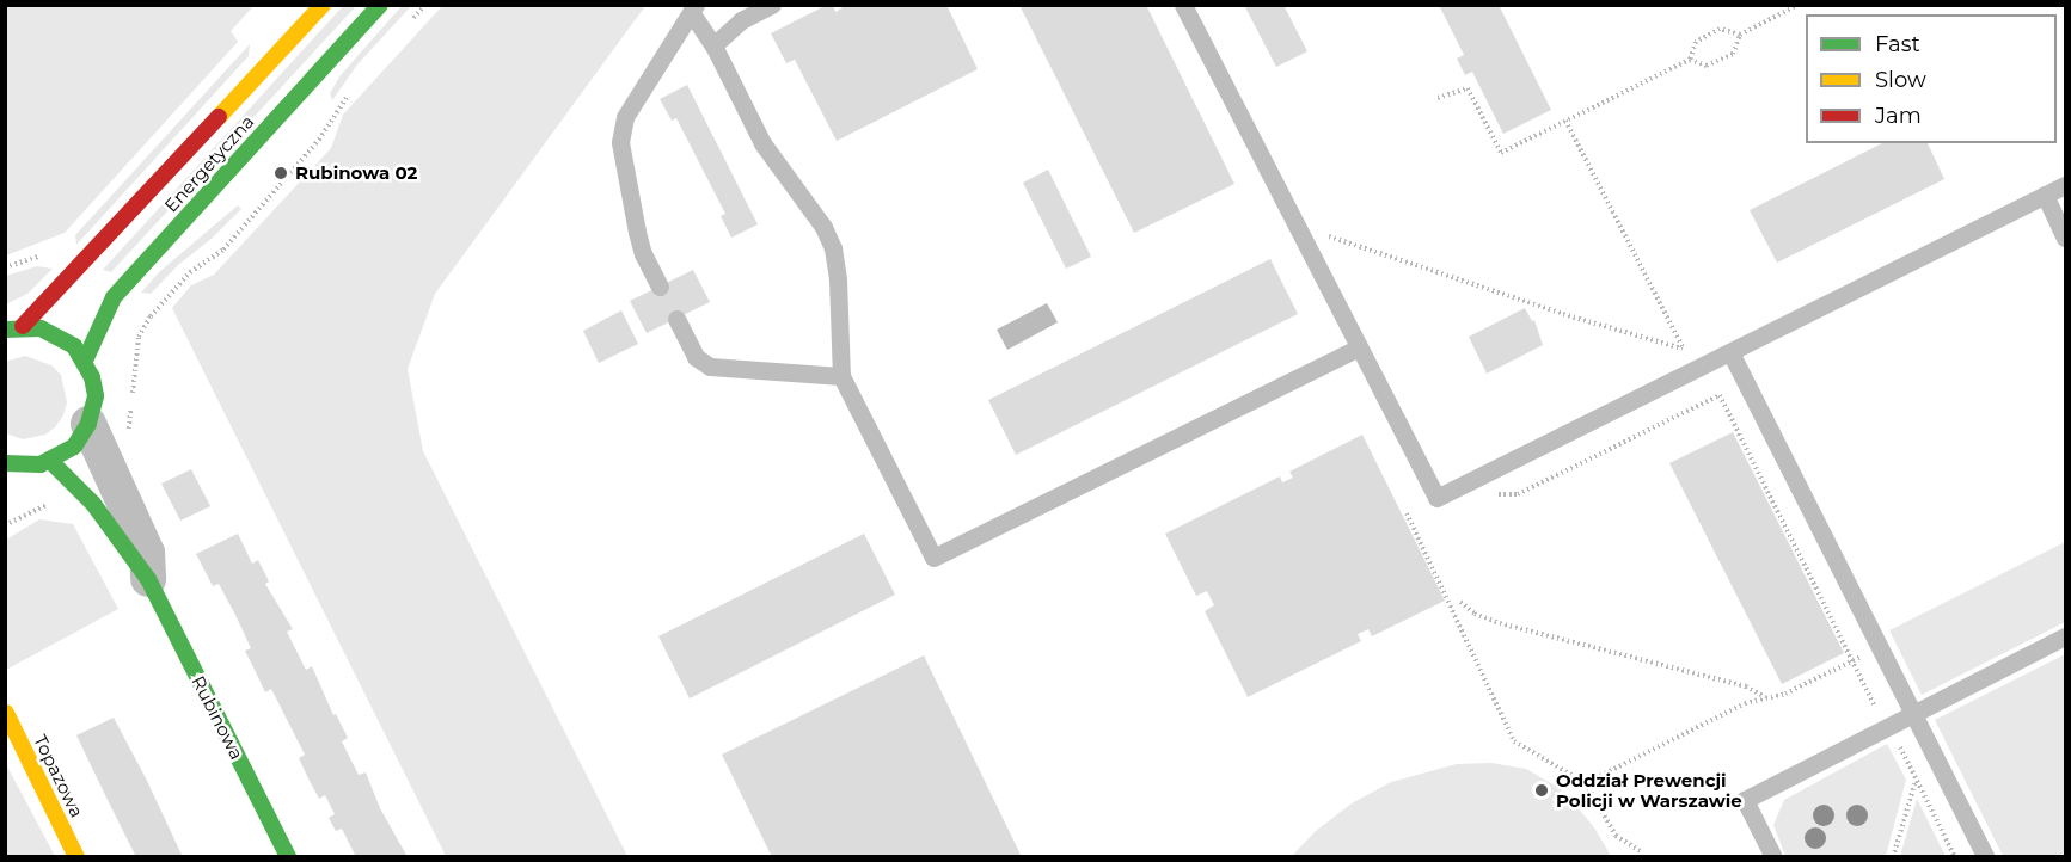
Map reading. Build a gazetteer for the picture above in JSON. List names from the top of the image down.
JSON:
{
  "streets": {
    "street": ["Energetyczna", "Rubinowa", "Topazowa"]
  },
  "places": ["Rubinowa 02", "Oddział Prewencji Policji w Warszawie"],
  "legend": ["Fast", "Slow", "Jam"]
}
